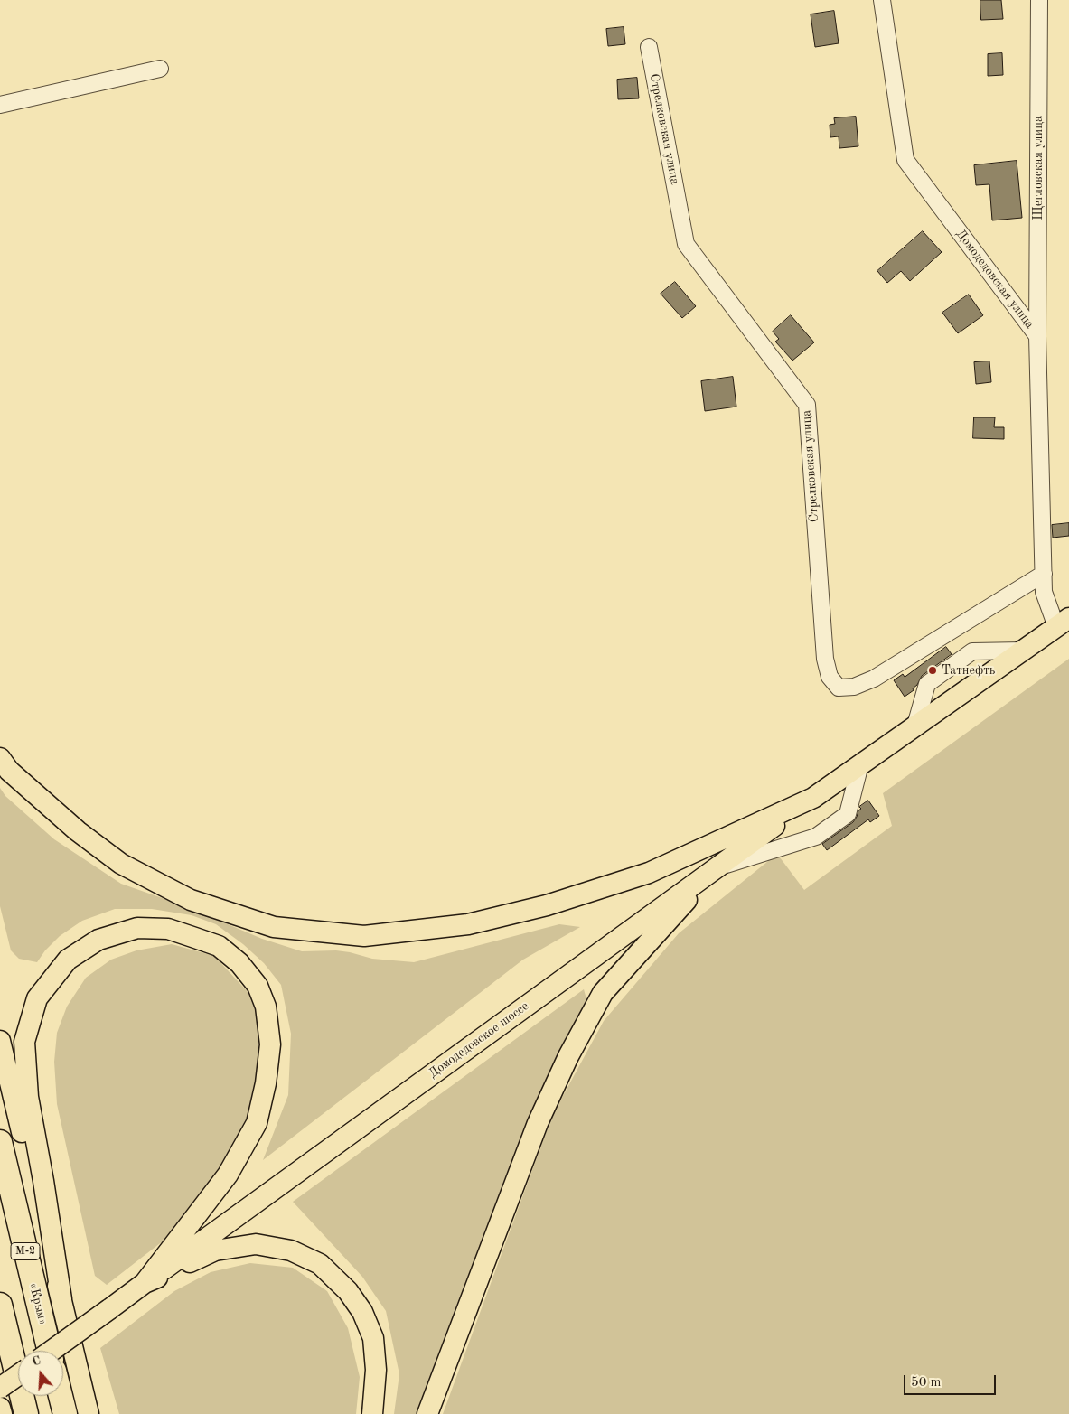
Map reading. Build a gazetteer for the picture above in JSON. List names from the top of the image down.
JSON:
{
  "streets": {
    "highway": ["М-2", "«Крым»"],
    "main road": ["Домодедовское шоссе"],
    "street": ["Стрелковская улица", "Щегловская улица", "Домодедовская улица"]
  },
  "crossings": [
    ["Стрелковская улица", "Домодедовская улица"],
    ["Щегловская улица", "Домодедовская улица"]
  ],
  "places": ["Татнефть"],
  "scale_bar": "50 m",
  "north": "top"
}
